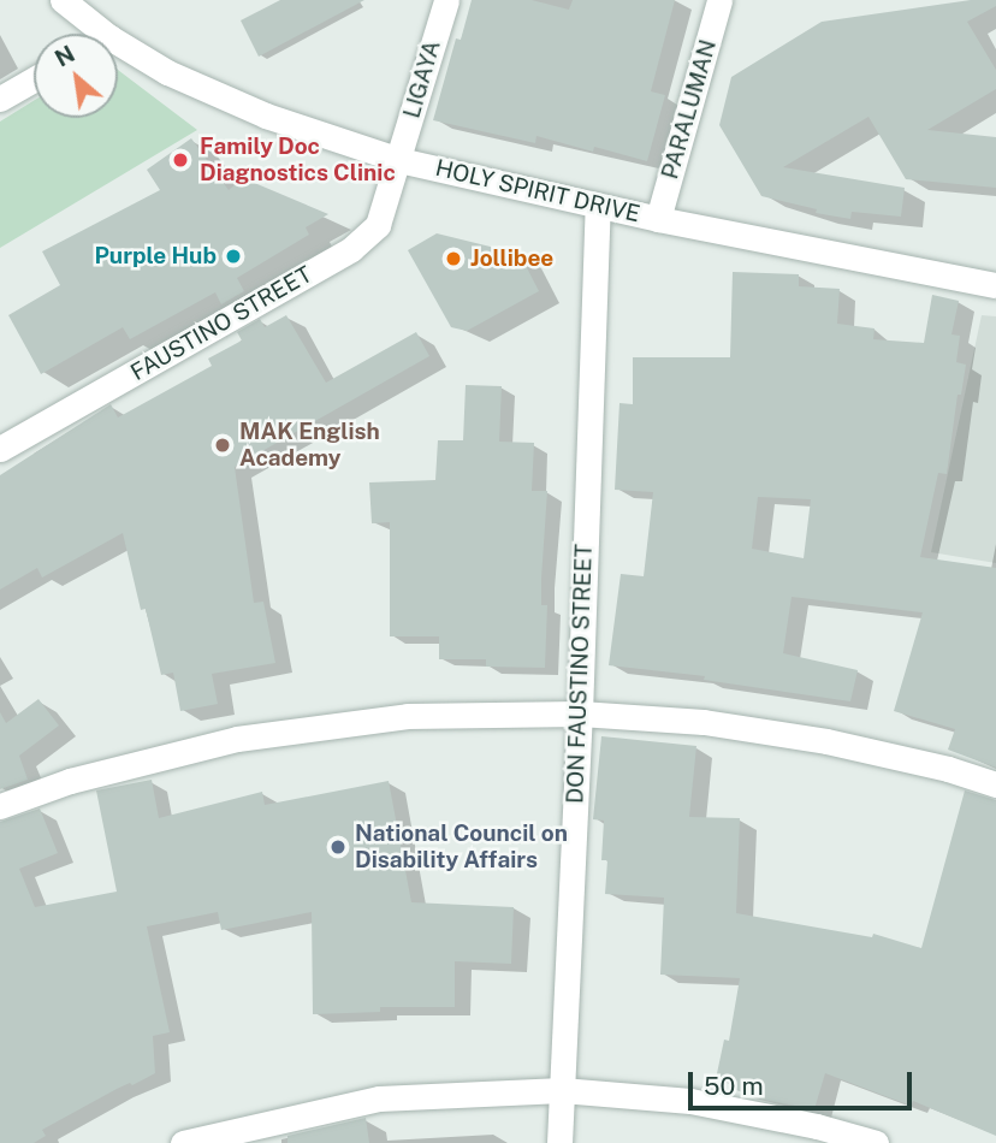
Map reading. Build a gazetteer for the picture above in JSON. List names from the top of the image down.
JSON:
{
  "streets": {
    "street": [
      "LIGAYA",
      "PARALUMAN",
      "HOLY SPIRIT DRIVE",
      "FAUSTINO STREET",
      "DON FAUSTINO STREET"
    ]
  },
  "crossings": [
    ["LIGAYA", "HOLY SPIRIT DRIVE"],
    ["LIGAYA", "FAUSTINO STREET"],
    ["PARALUMAN", "HOLY SPIRIT DRIVE"],
    ["HOLY SPIRIT DRIVE", "FAUSTINO STREET"],
    ["HOLY SPIRIT DRIVE", "DON FAUSTINO STREET"]
  ],
  "places": [
    "Family Doc Diagnostics Clinic",
    "Purple Hub",
    "Jollibee",
    "MAK English Academy",
    "National Council on Disability Affairs"
  ],
  "scale_bar": "50 m",
  "north": "top left"
}
